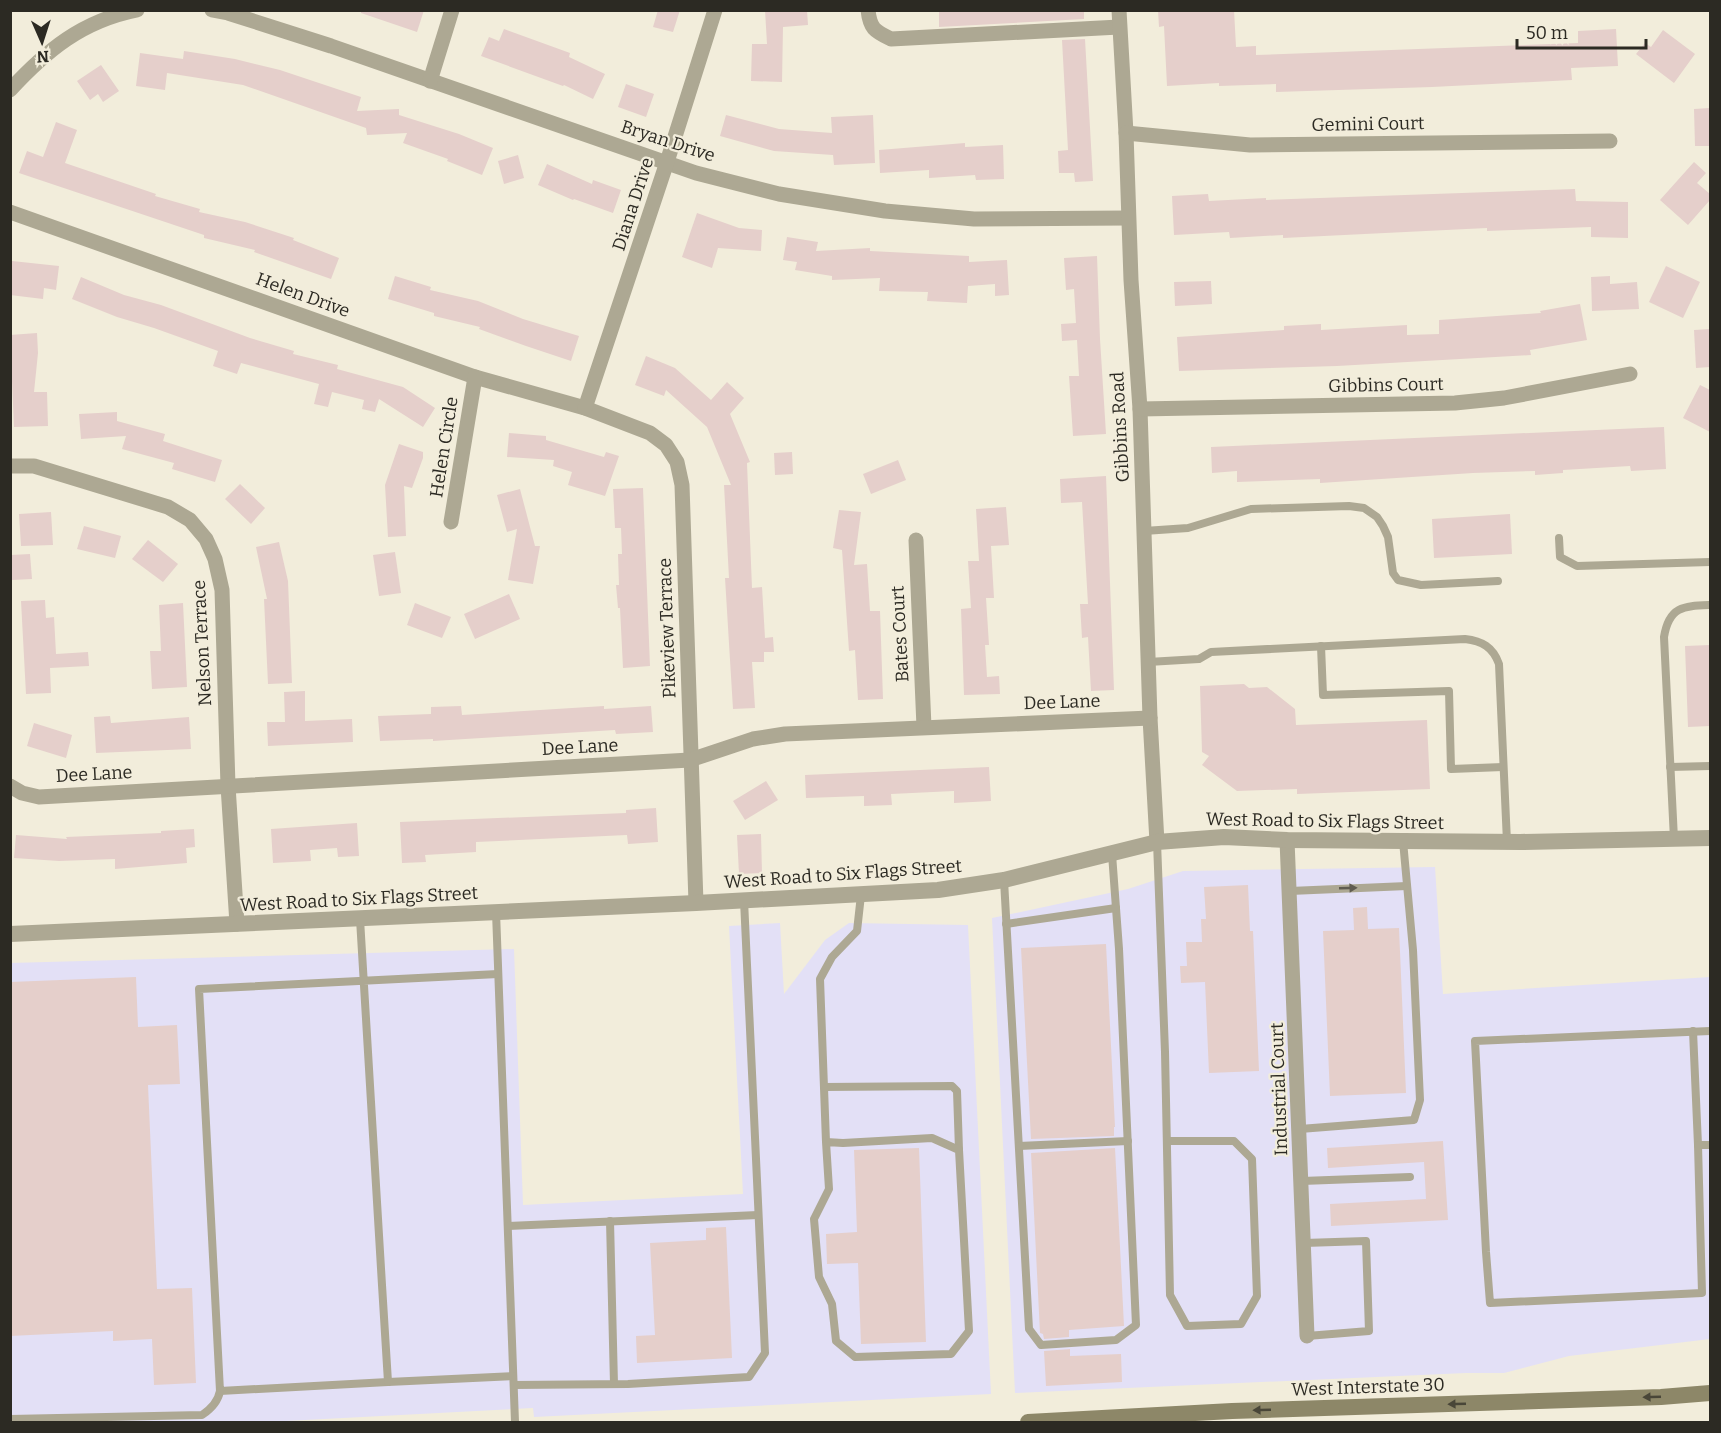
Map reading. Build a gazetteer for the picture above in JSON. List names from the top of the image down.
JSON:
{
  "streets": {
    "main road": ["West Interstate 30"],
    "street": [
      "Gemini Court",
      "Bryan Drive",
      "Diana Drive",
      "Helen Drive",
      "Gibbins Court",
      "Gibbins Road",
      "Helen Circle",
      "Pikeview Terrace",
      "Bates Court",
      "Nelson Terrace",
      "Dee Lane",
      "West Road to Six Flags Street",
      "Industrial Court"
    ]
  },
  "crossings": [
    ["Gemini Court", "Gibbins Road"],
    ["Bryan Drive", "Diana Drive"],
    ["Bryan Drive", "Gibbins Road"],
    ["Diana Drive", "Helen Drive"],
    ["Diana Drive", "Pikeview Terrace"],
    ["Helen Drive", "Helen Circle"],
    ["Helen Drive", "Pikeview Terrace"],
    ["Gibbins Court", "Gibbins Road"],
    ["Gibbins Road", "Dee Lane"],
    ["Gibbins Road", "West Road to Six Flags Street"],
    ["Pikeview Terrace", "Dee Lane"],
    ["Pikeview Terrace", "West Road to Six Flags Street"],
    ["Bates Court", "Dee Lane"],
    ["Nelson Terrace", "Dee Lane"],
    ["Nelson Terrace", "West Road to Six Flags Street"],
    ["West Road to Six Flags Street", "Industrial Court"]
  ],
  "one_way": ["West Interstate 30"],
  "scale_bar": "50 m",
  "north": "bottom"
}
